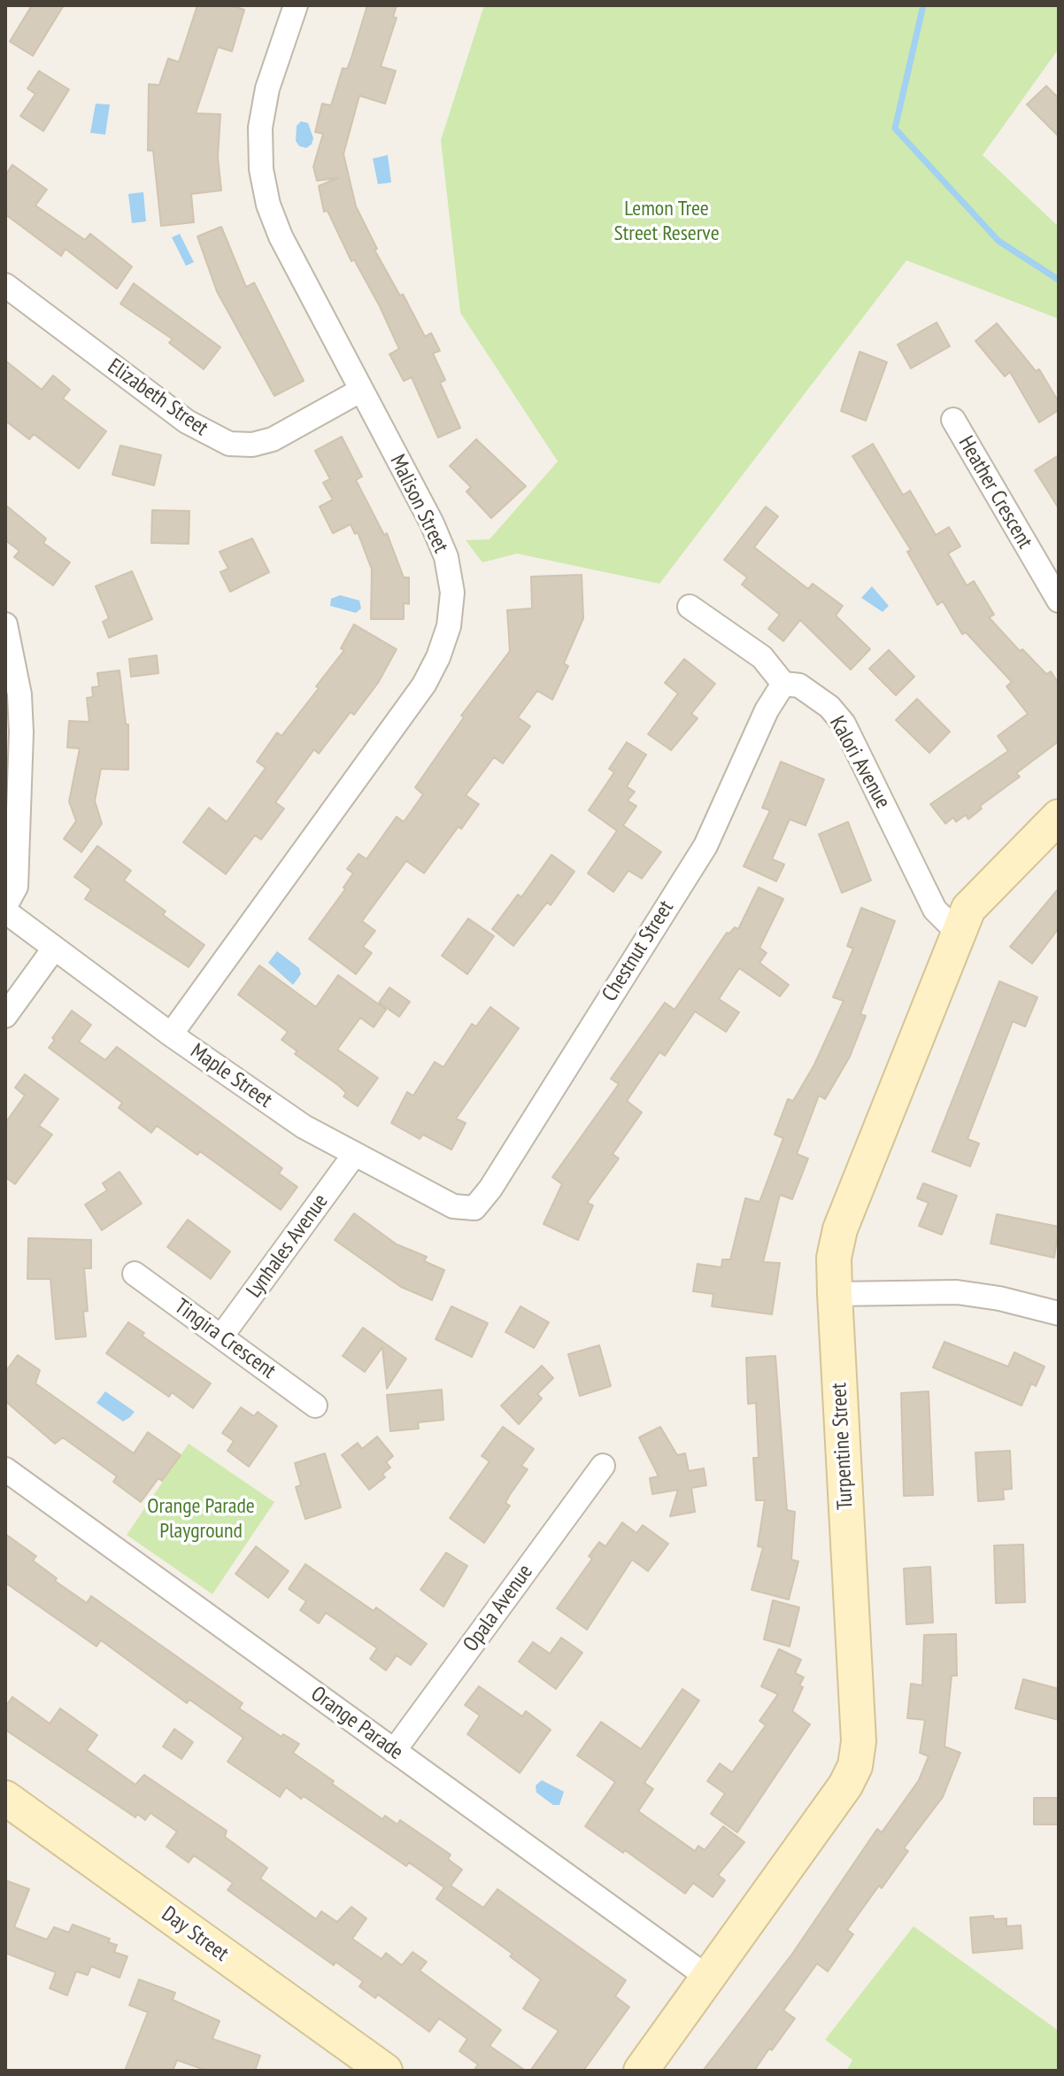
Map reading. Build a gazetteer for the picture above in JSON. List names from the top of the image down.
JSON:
{
  "streets": {
    "street": [
      "Elizabeth Street",
      "Heather Crescent",
      "Malison Street",
      "Kalori Avenue",
      "Chestnut Street",
      "Maple Street",
      "Lynhales Avenue",
      "Tingira Crescent",
      "Turpentine Street",
      "Opala Avenue",
      "Orange Parade",
      "Day Street"
    ]
  },
  "crossings": [
    ["Elizabeth Street", "Malison Street"],
    ["Malison Street", "Maple Street"],
    ["Kalori Avenue", "Chestnut Street"],
    ["Kalori Avenue", "Turpentine Street"],
    ["Chestnut Street", "Maple Street"],
    ["Maple Street", "Lynhales Avenue"],
    ["Lynhales Avenue", "Tingira Crescent"],
    ["Turpentine Street", "Orange Parade"],
    ["Opala Avenue", "Orange Parade"]
  ],
  "parks": ["Lemon Tree Street Reserve", "Orange Parade Playground"]
}
